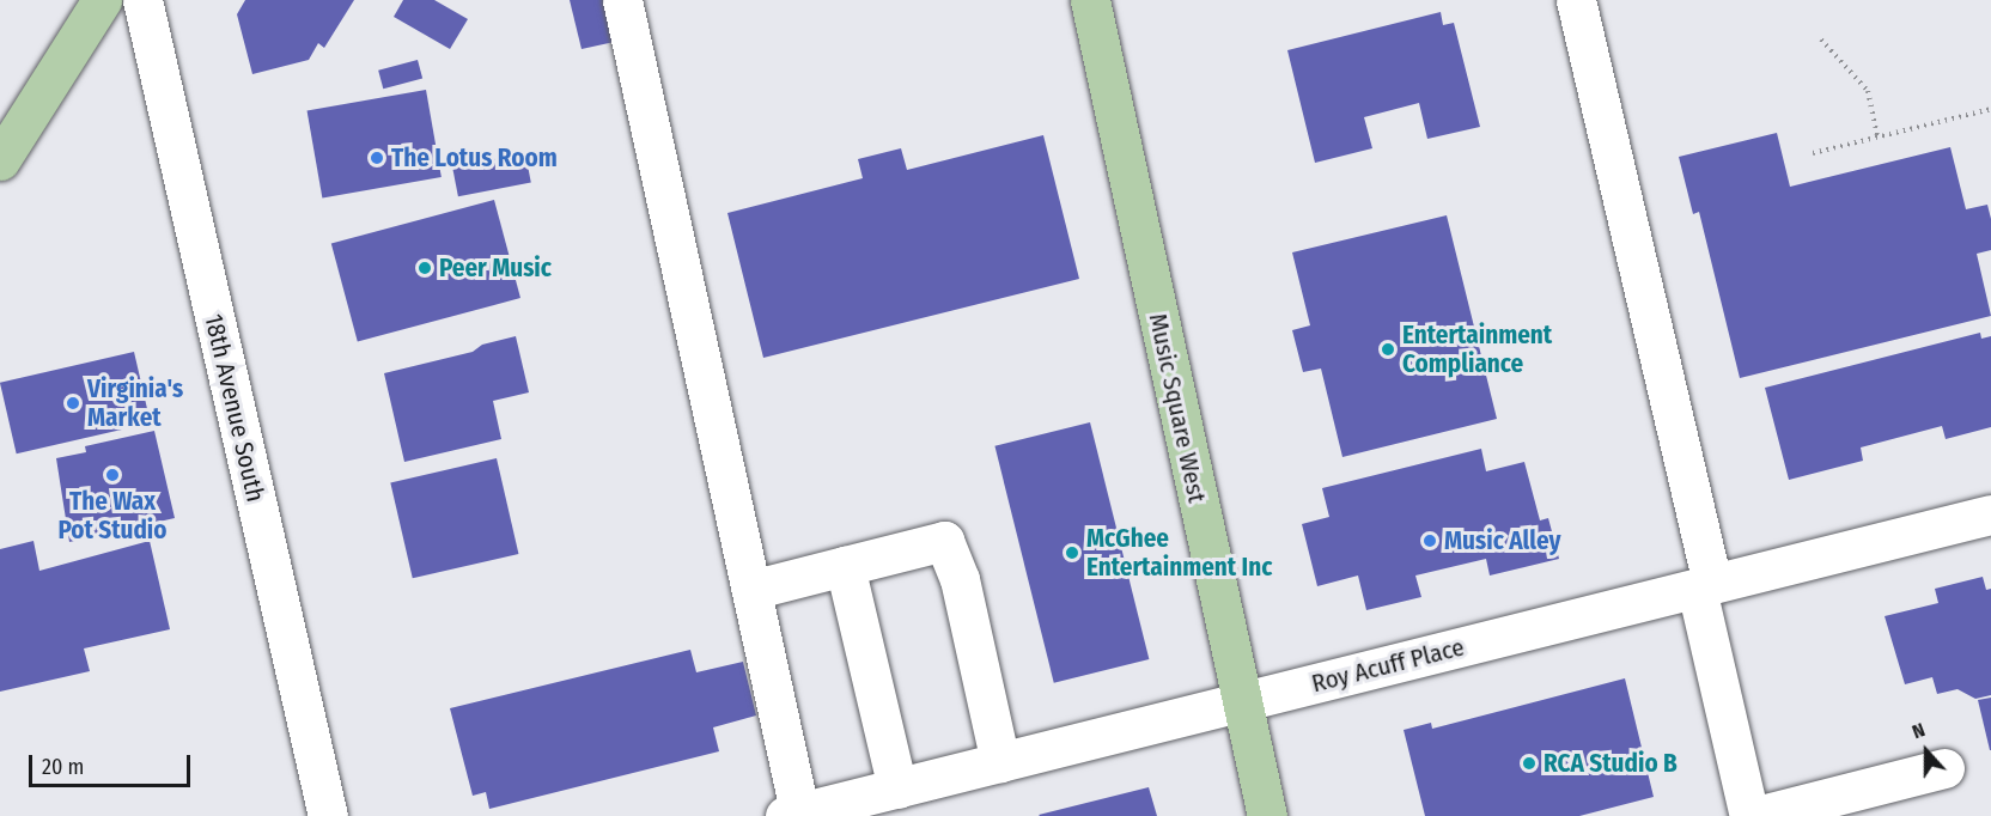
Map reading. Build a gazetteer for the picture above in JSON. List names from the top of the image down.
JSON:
{
  "streets": {
    "main road": ["Music Square West"],
    "street": ["18th Avenue South", "Roy Acuff Place"]
  },
  "crossings": [
    ["Music Square West", "Roy Acuff Place"]
  ],
  "places": [
    "The Lotus Room",
    "Peer Music",
    "Entertainment Compliance",
    "Virginia's Market",
    "The Wax Pot Studio",
    "Music Alley",
    "McGhee Entertainment Inc",
    "RCA Studio B"
  ],
  "scale_bar": "20 m",
  "north": "top"
}
